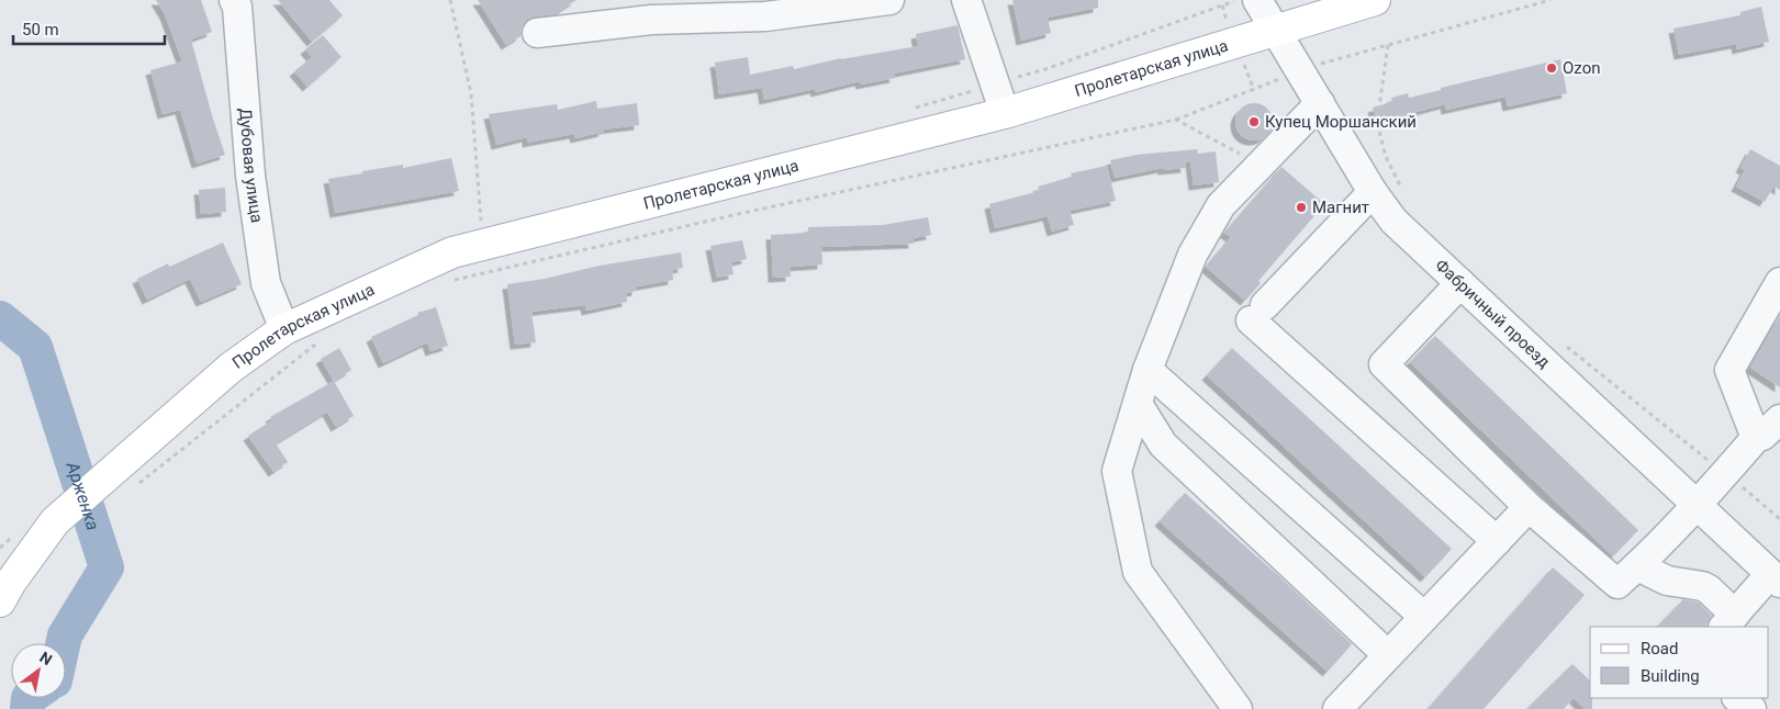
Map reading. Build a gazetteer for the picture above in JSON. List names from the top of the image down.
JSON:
{
  "streets": {
    "main road": ["Пролетарская улица"],
    "street": ["Дубовая улица", "Фабричный проезд"]
  },
  "crossings": [
    ["Пролетарская улица", "Дубовая улица"],
    ["Пролетарская улица", "Фабричный проезд"]
  ],
  "water": ["Арженка"],
  "places": ["Ozon", "Купец Моршанский", "Магнит"],
  "legend": ["Road", "Building"],
  "scale_bar": "50 m",
  "north": "top right"
}
